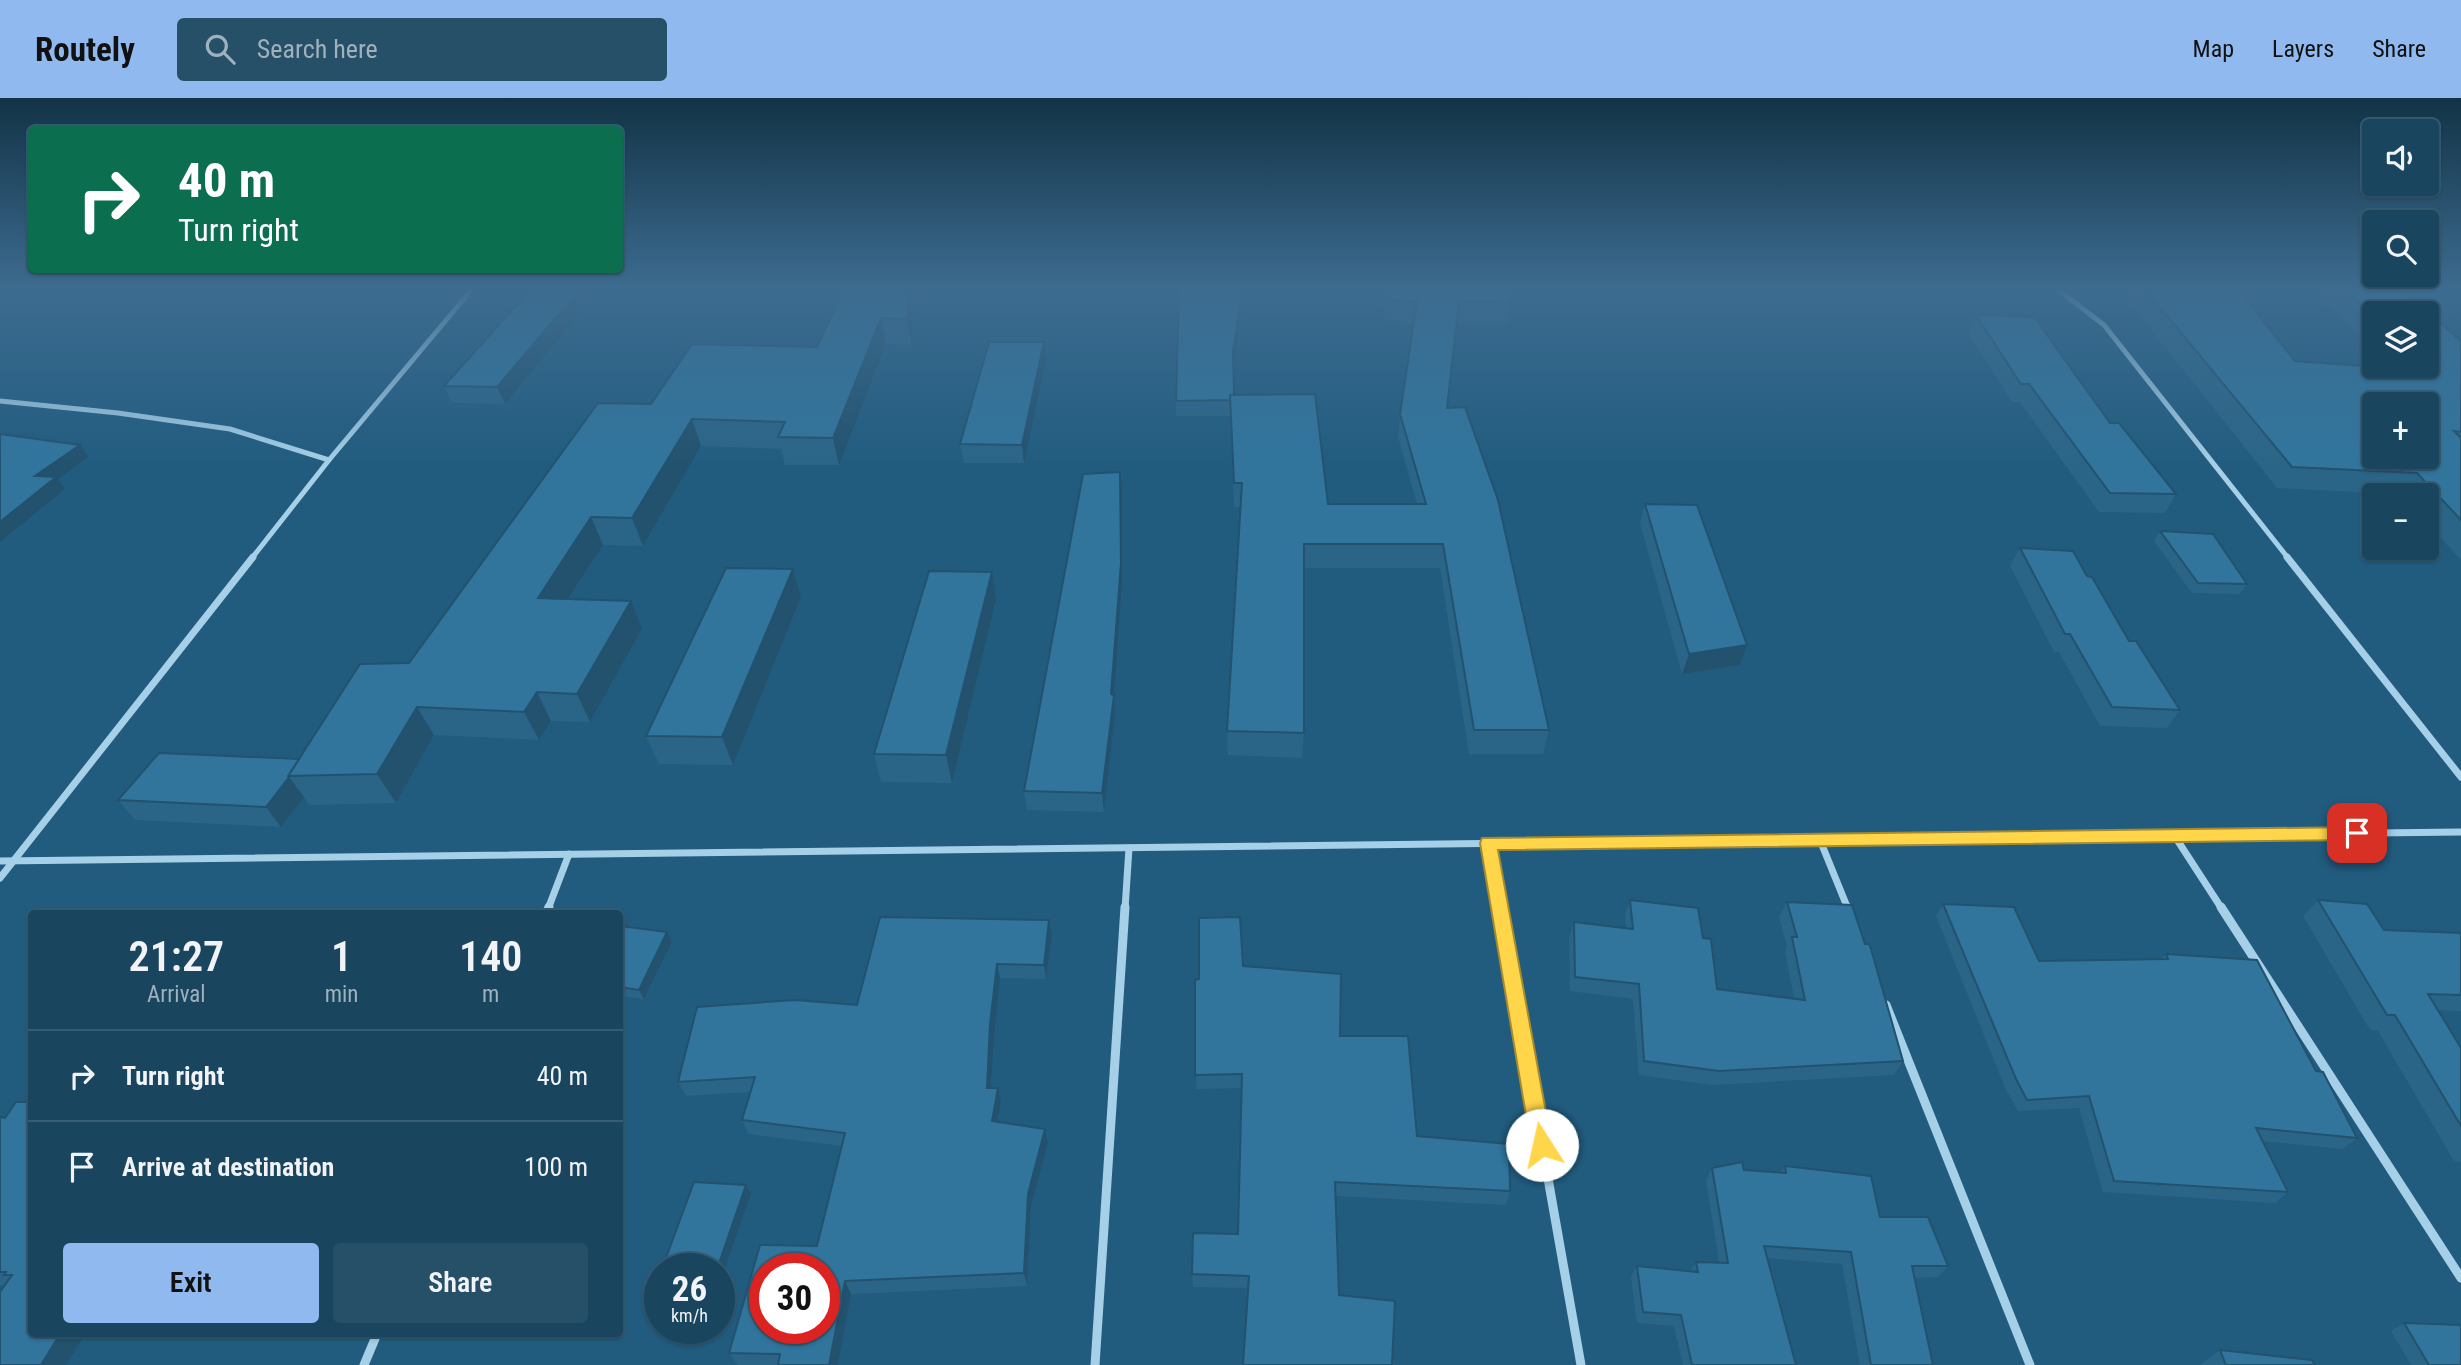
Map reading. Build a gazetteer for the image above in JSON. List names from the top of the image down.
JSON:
{
  "page": {
    "header": "Routely",
    "search": "Search here",
    "nav": ["Map", "Layers", "Share"],
    "map_buttons": ["+", "−"],
    "turn": ["40 m", "Turn right"],
    "eta": [
      "21:27",
      "Arrival",
      "1",
      "min",
      "140",
      "m"
    ],
    "list": [
      {
        "name": "Turn right",
        "value": "40 m"
      },
      {
        "name": "Arrive at destination",
        "value": "100 m"
      }
    ],
    "buttons": ["Exit", "Share"],
    "speed": "26 km/h",
    "limit": "30"
  }
}
